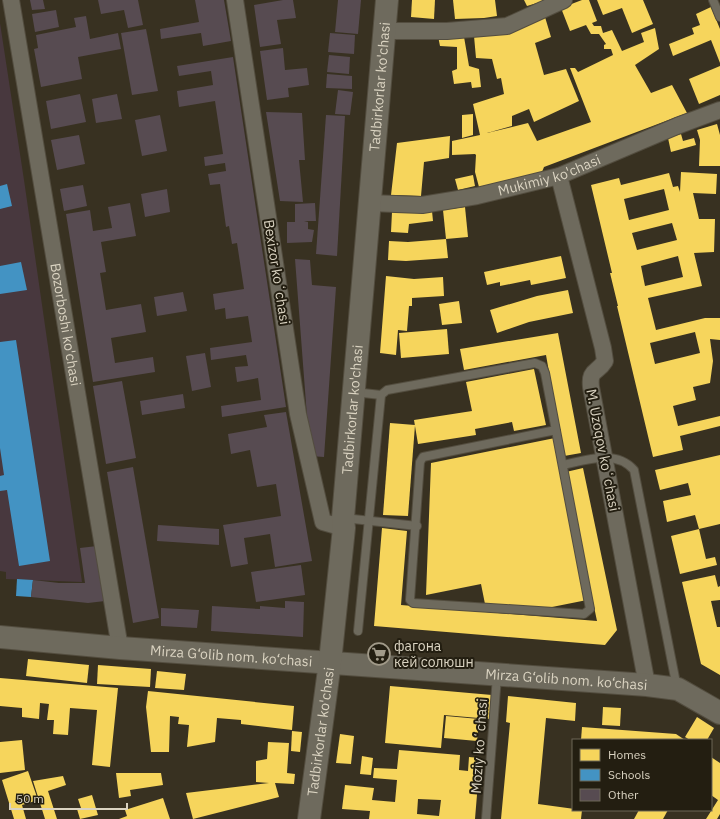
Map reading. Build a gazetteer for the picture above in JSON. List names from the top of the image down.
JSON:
{
  "streets": {
    "main road": ["Tadbirkorlar ko'chasi", "Mirza G‘olib nom. ko‘chasi"],
    "street": [
      "Mukimiy ko'chasi",
      "Bexizor koʻchasi",
      "Bozorboshi ko'chasi",
      "M. Uzoqov koʻchasi"
    ],
    "lane": ["Moziy koʻchasi"]
  },
  "crossings": [
    ["Tadbirkorlar ko'chasi", "Mukimiy ko'chasi"],
    ["Tadbirkorlar ko'chasi", "Bexizor koʻchasi"],
    ["Tadbirkorlar ko'chasi", "Mirza G‘olib nom. ko‘chasi"],
    ["Mukimiy ko'chasi", "M. Uzoqov koʻchasi"],
    ["Bozorboshi ko'chasi", "Mirza G‘olib nom. ko‘chasi"],
    ["M. Uzoqov koʻchasi", "Mirza G‘olib nom. ko‘chasi"],
    ["Mirza G‘olib nom. ko‘chasi", "Moziy koʻchasi"]
  ],
  "places": {
    "supermarket": ["фагона кей солюшн"]
  },
  "legend": ["Homes", "Schools", "Other"],
  "scale_bar": "50 m"
}
